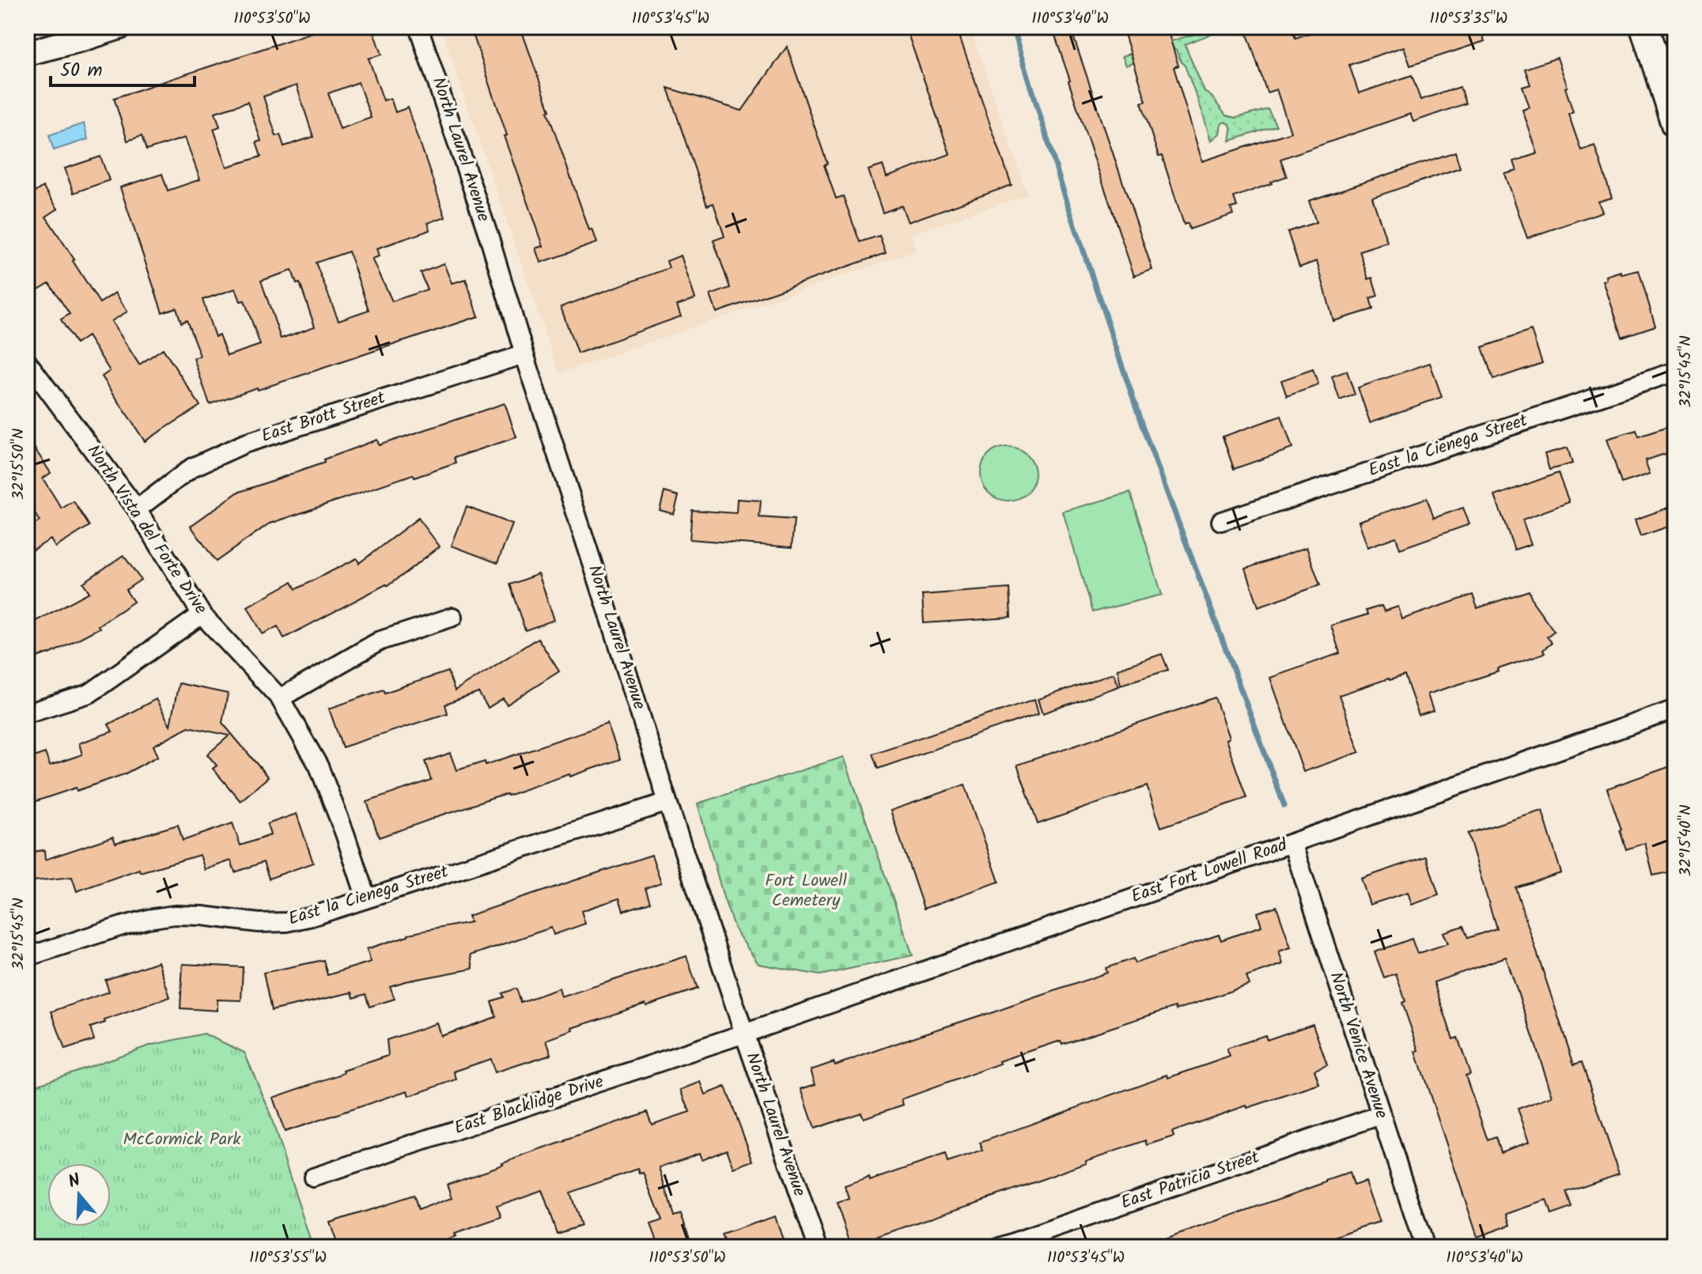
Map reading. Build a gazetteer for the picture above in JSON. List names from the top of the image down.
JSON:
{
  "streets": {
    "street": [
      "North Laurel Avenue",
      "East Brott Street",
      "East la Cienega Street",
      "North Vista del Forte Drive",
      "East Fort Lowell Road",
      "North Venice Avenue",
      "East Blacklidge Drive",
      "East Patricia Street"
    ]
  },
  "crossings": [
    ["North Laurel Avenue", "East Brott Street"],
    ["North Laurel Avenue", "East la Cienega Street"],
    ["North Laurel Avenue", "East Fort Lowell Road"],
    ["North Laurel Avenue", "East Blacklidge Drive"],
    ["East Brott Street", "North Vista del Forte Drive"],
    ["East la Cienega Street", "North Vista del Forte Drive"],
    ["East Fort Lowell Road", "North Venice Avenue"],
    ["East Fort Lowell Road", "East Blacklidge Drive"],
    ["North Venice Avenue", "East Patricia Street"]
  ],
  "parks": ["Fort Lowell Cemetery", "McCormick Park"],
  "scale_bar": "50 m",
  "north": "top",
  "coordinates": [
    "110°53'50\"W",
    "110°53'45\"W",
    "110°53'40\"W",
    "110°53'35\"W",
    "32°15'45\"N",
    "32°15'50\"N",
    "32°15'40\"N",
    "110°53'55\"W"
  ]
}
